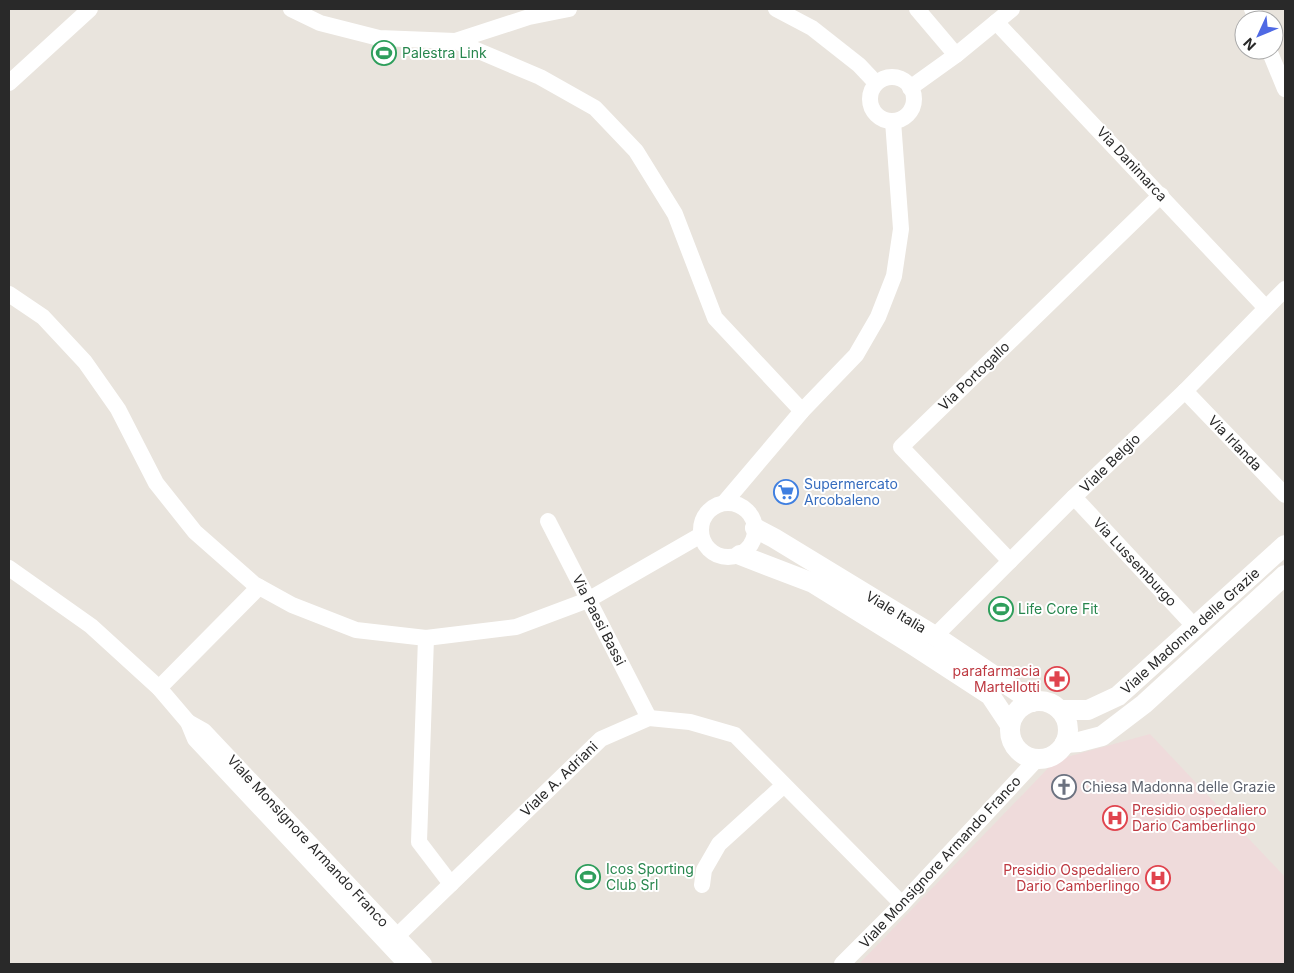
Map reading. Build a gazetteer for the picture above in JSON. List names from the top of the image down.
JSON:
{
  "streets": {
    "street": [
      "Via Danimarca",
      "Via Portogallo",
      "Via Irlanda",
      "Viale Belgio",
      "Via Lussemburgo",
      "Viale Italia",
      "Via Paesi Bassi",
      "Viale Madonna delle Grazie",
      "Viale A. Adriani",
      "Viale Monsignore Armando Franco"
    ]
  },
  "crossings": [
    ["Via Danimarca", "Via Portogallo"],
    ["Via Danimarca", "Viale Belgio"],
    ["Via Portogallo", "Viale Belgio"],
    ["Via Irlanda", "Viale Belgio"],
    ["Viale Belgio", "Via Lussemburgo"],
    ["Viale Belgio", "Viale Italia"],
    ["Via Lussemburgo", "Viale Madonna delle Grazie"],
    ["Viale Italia", "Viale Madonna delle Grazie"],
    ["Viale Italia", "Viale Monsignore Armando Franco"],
    ["Via Paesi Bassi", "Viale A. Adriani"],
    ["Viale Madonna delle Grazie", "Viale Monsignore Armando Franco"],
    ["Viale A. Adriani", "Viale Monsignore Armando Franco"]
  ],
  "places": {
    "sports": ["Palestra Link", "Life Core Fit", "Icos Sporting Club Srl"],
    "supermarket": ["Supermercato Arcobaleno"],
    "pharmacy": ["parafarmacia Martellotti"],
    "church": ["Chiesa Madonna delle Grazie"],
    "hospital": ["Presidio ospedaliero Dario Camberlingo", "Presidio Ospedaliero Dario Camberlingo"]
  },
  "north": "bottom left"
}
